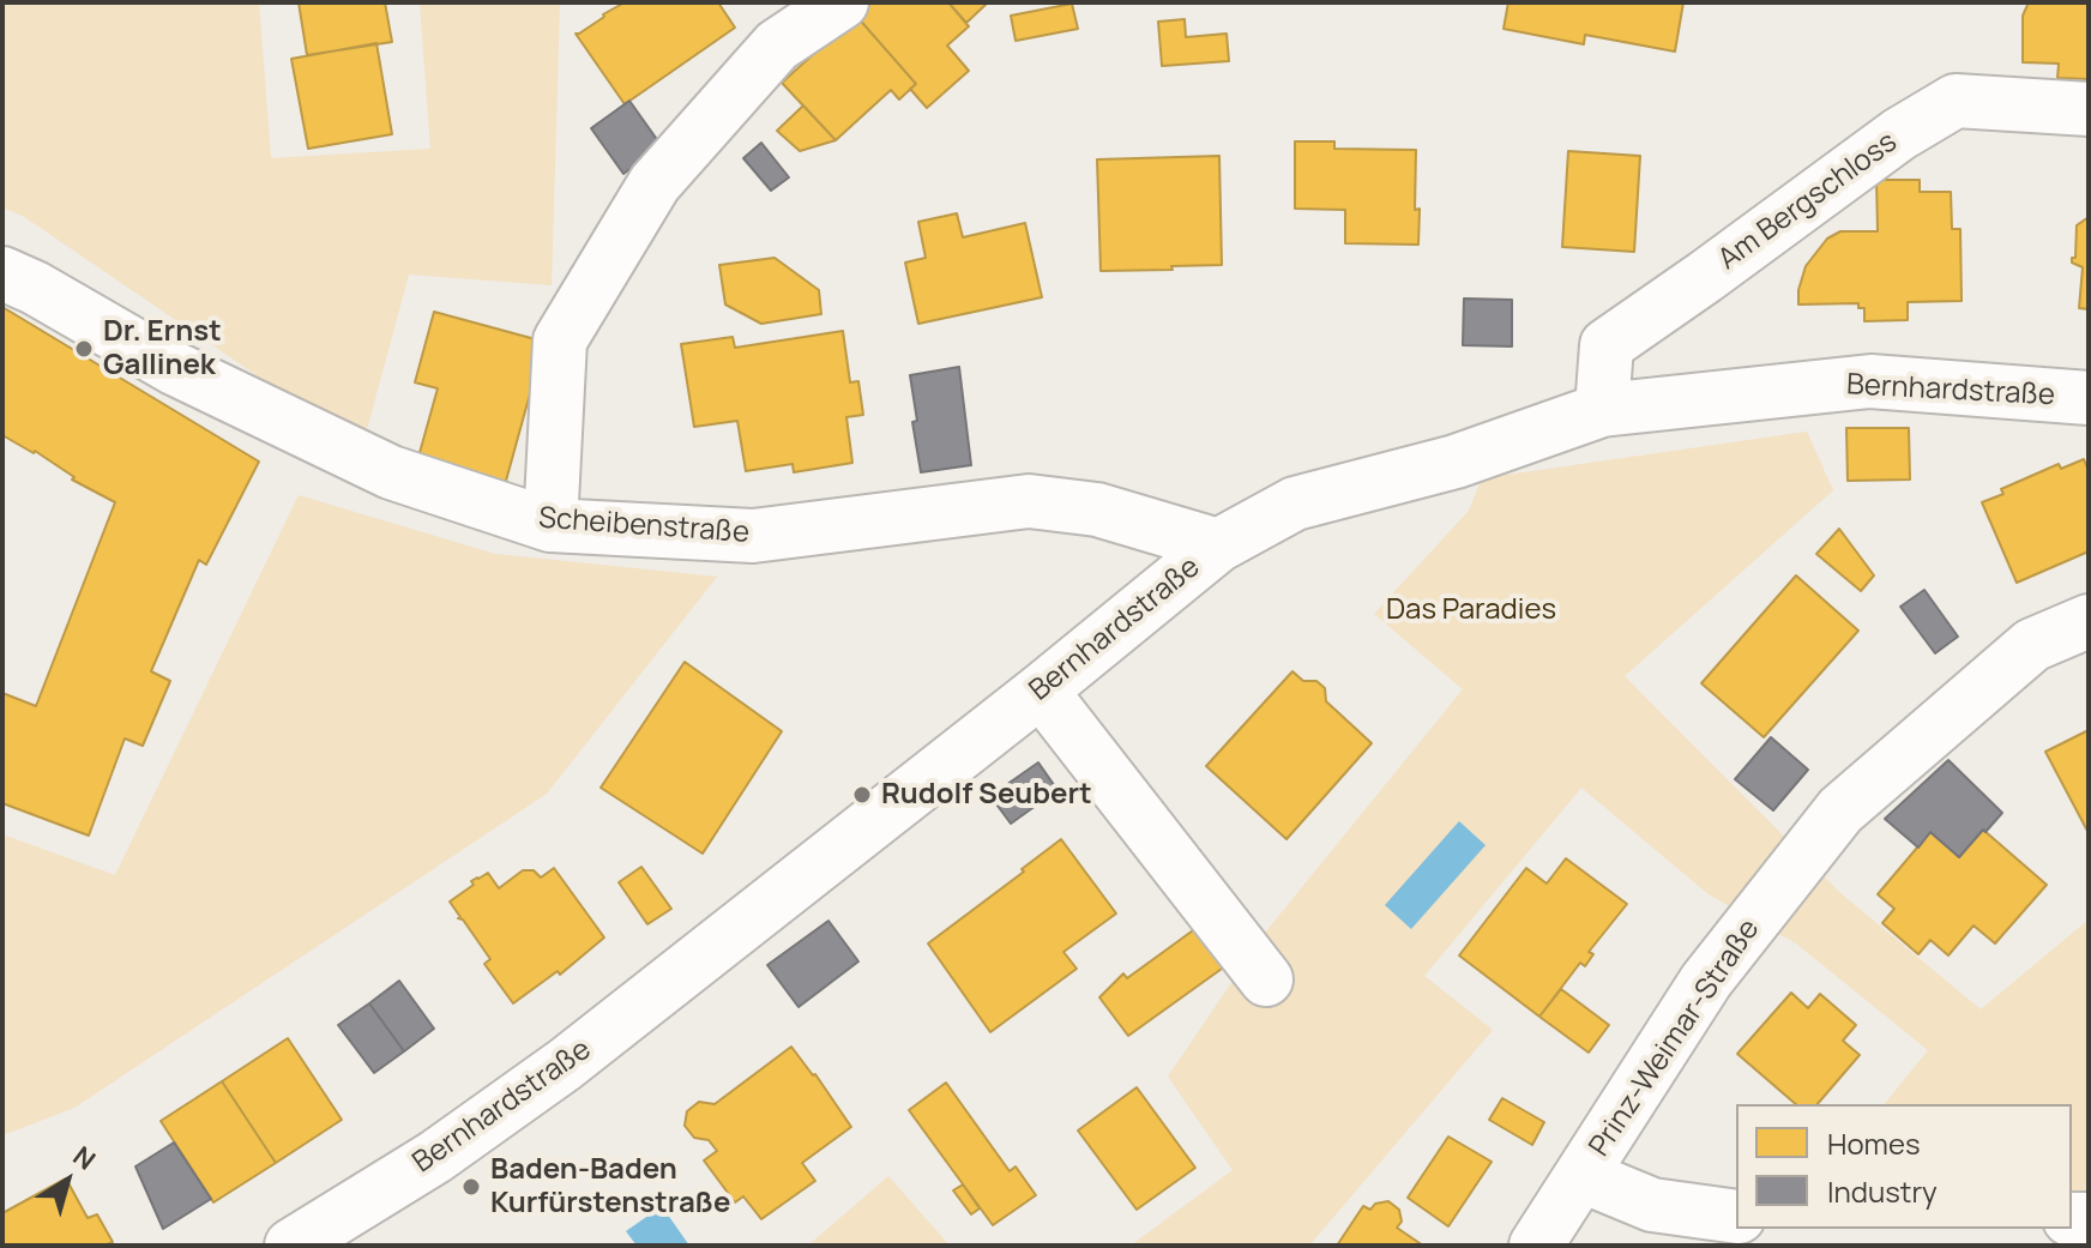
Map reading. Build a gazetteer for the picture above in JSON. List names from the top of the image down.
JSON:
{
  "streets": {
    "street": [
      "Am Bergschloss",
      "Bernhardstraße",
      "Scheibenstraße",
      "Prinz-Weimar-Straße"
    ]
  },
  "crossings": [
    ["Am Bergschloss", "Bernhardstraße"],
    ["Bernhardstraße", "Scheibenstraße"]
  ],
  "parks": ["Das Paradies"],
  "places": ["Dr. Ernst Gallinek", "Rudolf Seubert", "Baden-Baden Kurfürstenstraße"],
  "legend": ["Homes", "Industry"],
  "north": "top right"
}
